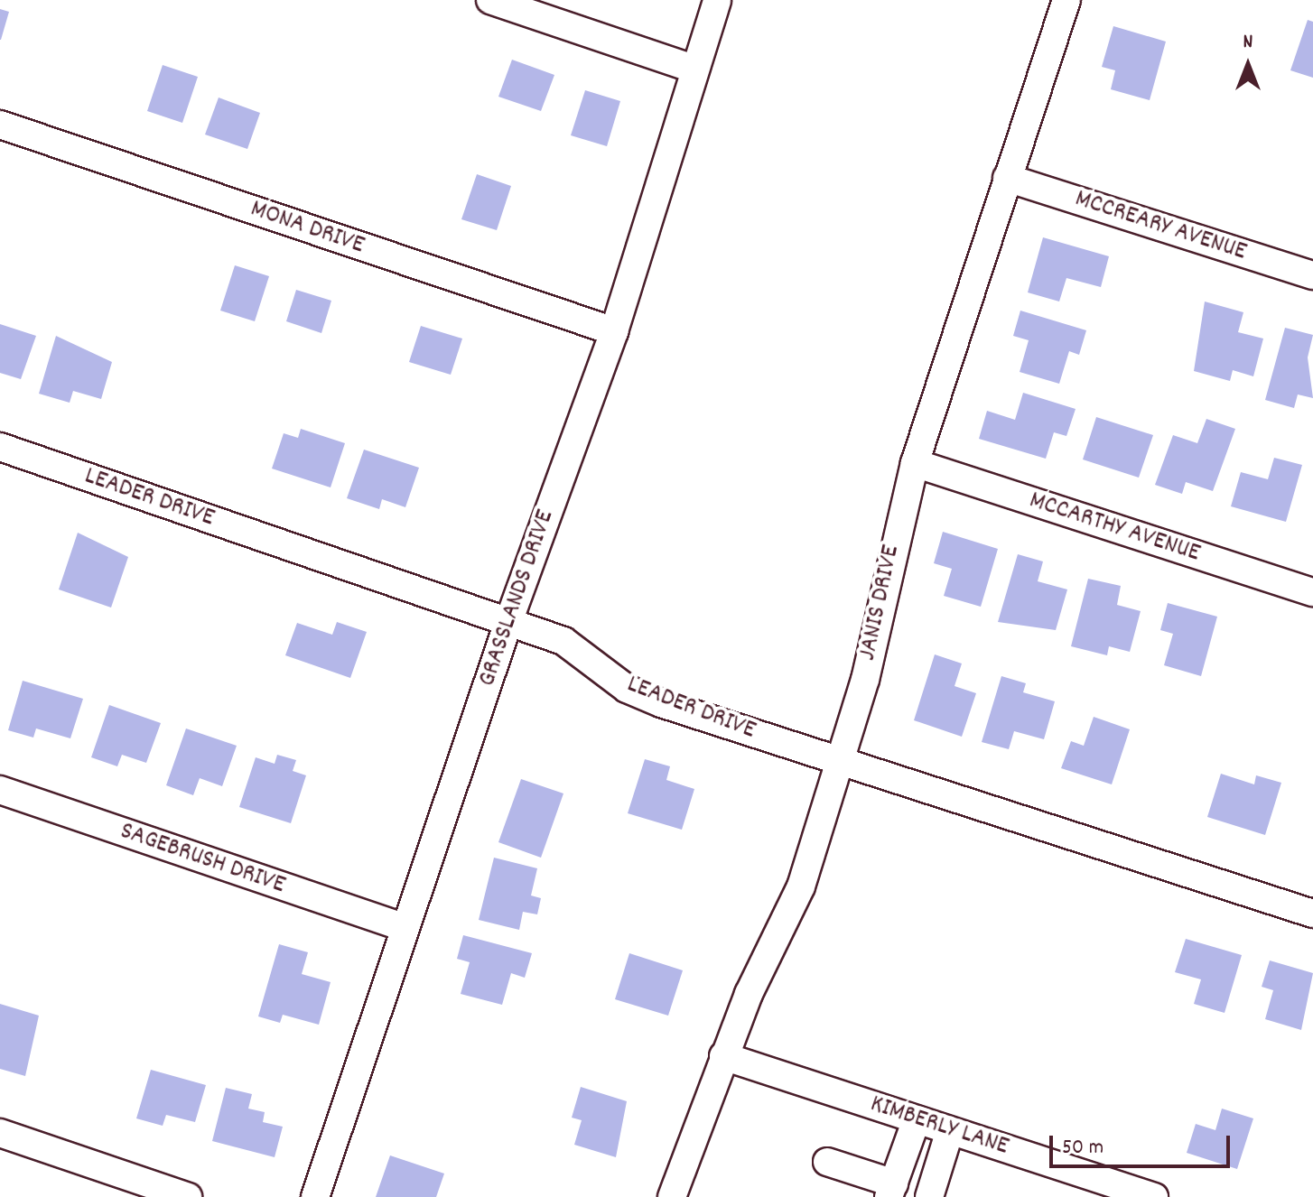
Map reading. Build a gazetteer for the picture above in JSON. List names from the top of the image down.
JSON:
{
  "streets": {
    "street": [
      "MCCREARY AVENUE",
      "MONA DRIVE",
      "LEADER DRIVE",
      "MCCARTHY AVENUE",
      "GRASSLANDS DRIVE",
      "JANIS DRIVE",
      "SAGEBRUSH DRIVE",
      "KIMBERLY LANE"
    ]
  },
  "crossings": [
    ["MCCREARY AVENUE", "JANIS DRIVE"],
    ["MONA DRIVE", "GRASSLANDS DRIVE"],
    ["LEADER DRIVE", "GRASSLANDS DRIVE"],
    ["LEADER DRIVE", "JANIS DRIVE"],
    ["MCCARTHY AVENUE", "JANIS DRIVE"],
    ["GRASSLANDS DRIVE", "SAGEBRUSH DRIVE"],
    ["JANIS DRIVE", "KIMBERLY LANE"]
  ],
  "scale_bar": "50 m",
  "north": "top"
}
